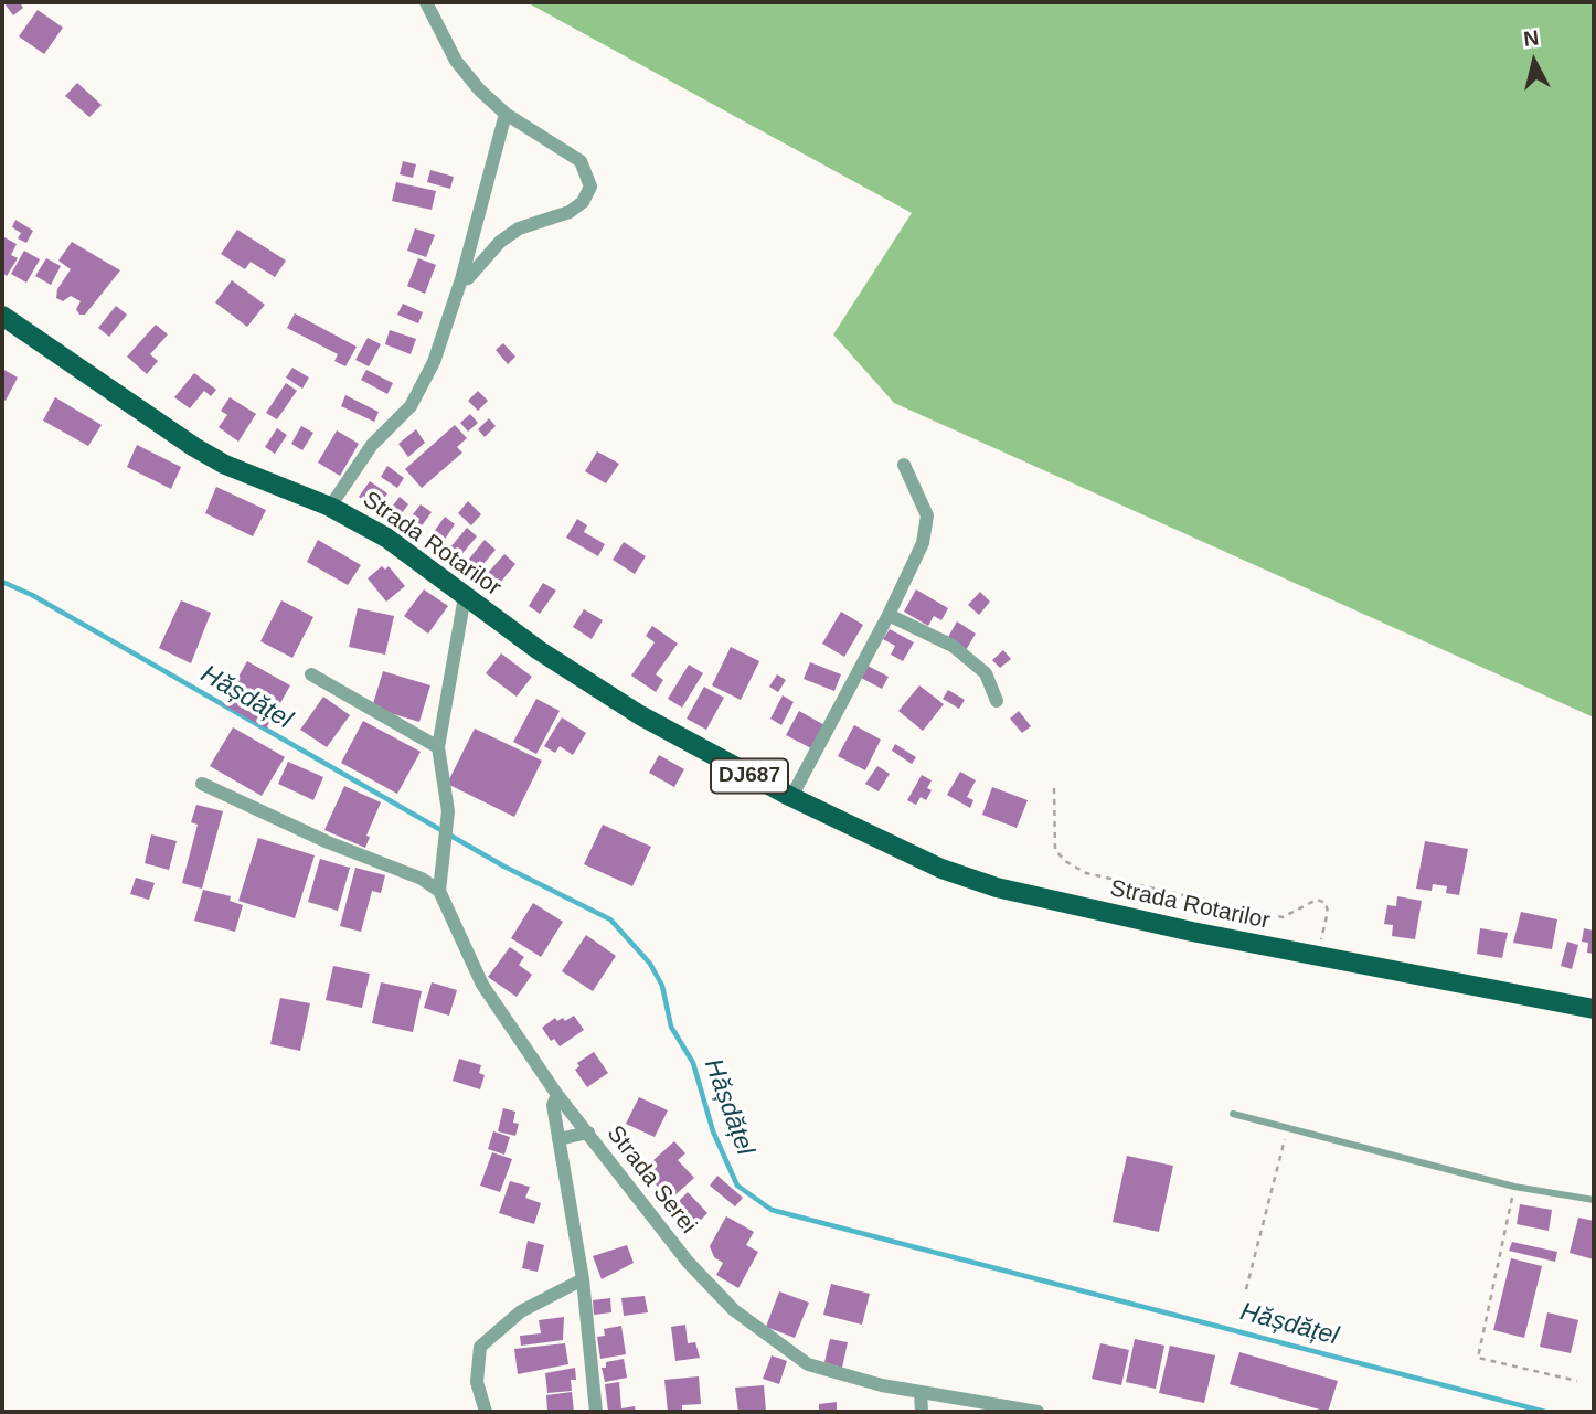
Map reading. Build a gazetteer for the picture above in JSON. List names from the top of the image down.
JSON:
{
  "streets": {
    "main road": ["Strada Rotarilor", "DJ687"],
    "street": ["Strada Serei"]
  },
  "water": ["Hășdățel"],
  "north": "top"
}
